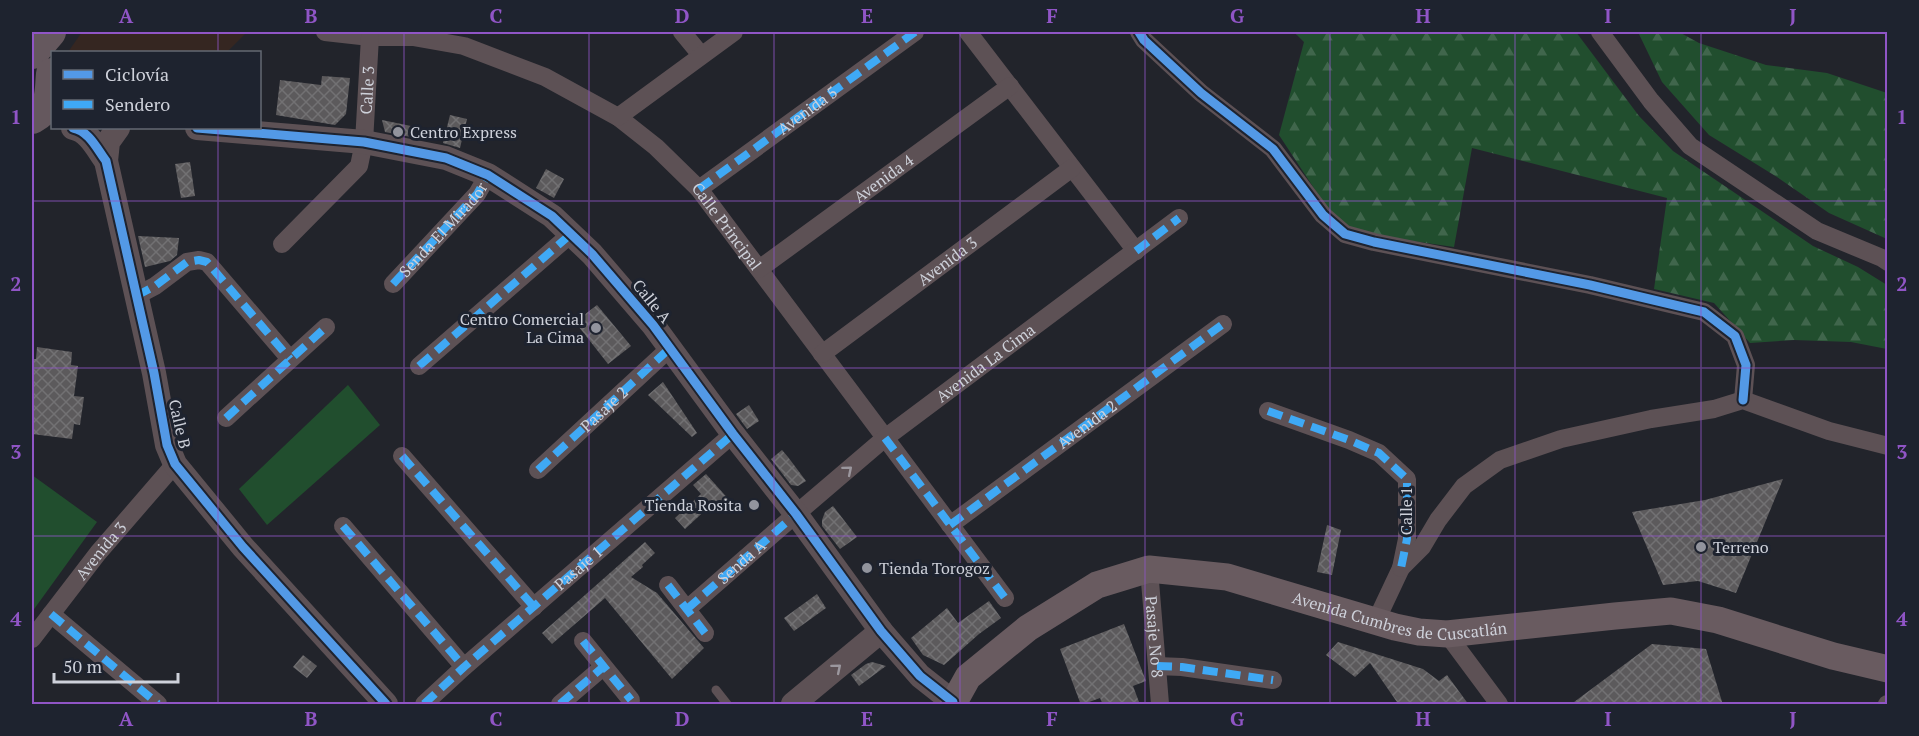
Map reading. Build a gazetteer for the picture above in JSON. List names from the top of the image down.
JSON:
{
  "streets": {
    "main road": ["Avenida Cumbres de Cuscatlán"],
    "street": [
      "Calle 3",
      "Avenida 5",
      "Avenida 4",
      "Calle Principal",
      "Senda El Mirador",
      "Avenida 3",
      "Calle A",
      "Avenida La Cima",
      "Pasaje 2",
      "Calle B",
      "Avenida 2",
      "Calle 1",
      "Senda A",
      "Pasaje 1",
      "Pasaje No 8"
    ]
  },
  "crossings": [
    ["Calle 3", "Calle Principal"],
    ["Calle 3", "Calle A"],
    ["Avenida 5", "Calle Principal"],
    ["Avenida 4", "Calle Principal"],
    ["Calle Principal", "Avenida 3"],
    ["Calle Principal", "Avenida La Cima"],
    ["Calle Principal", "Avenida 2"],
    ["Senda El Mirador", "Calle A"],
    ["Avenida 3", "Calle B"],
    ["Calle A", "Avenida La Cima"],
    ["Calle A", "Pasaje 2"],
    ["Calle A", "Senda A"],
    ["Calle A", "Pasaje 1"],
    ["Calle A", "Avenida Cumbres de Cuscatlán"],
    ["Avenida La Cima", "Senda A"],
    ["Calle 1", "Avenida Cumbres de Cuscatlán"],
    ["Avenida Cumbres de Cuscatlán", "Pasaje No 8"]
  ],
  "places": [
    "Centro Express",
    "Centro Comercial La Cima",
    "Tienda Rosita",
    "Terreno",
    "Tienda Torogoz"
  ],
  "legend": ["Ciclovía", "Sendero"],
  "scale_bar": "50 m",
  "grid": {
    "columns": [
      "A",
      "B",
      "C",
      "D",
      "E",
      "F",
      "G",
      "H",
      "I",
      "J"
    ],
    "rows": [
      "1",
      "2",
      "3",
      "4"
    ]
  }
}
